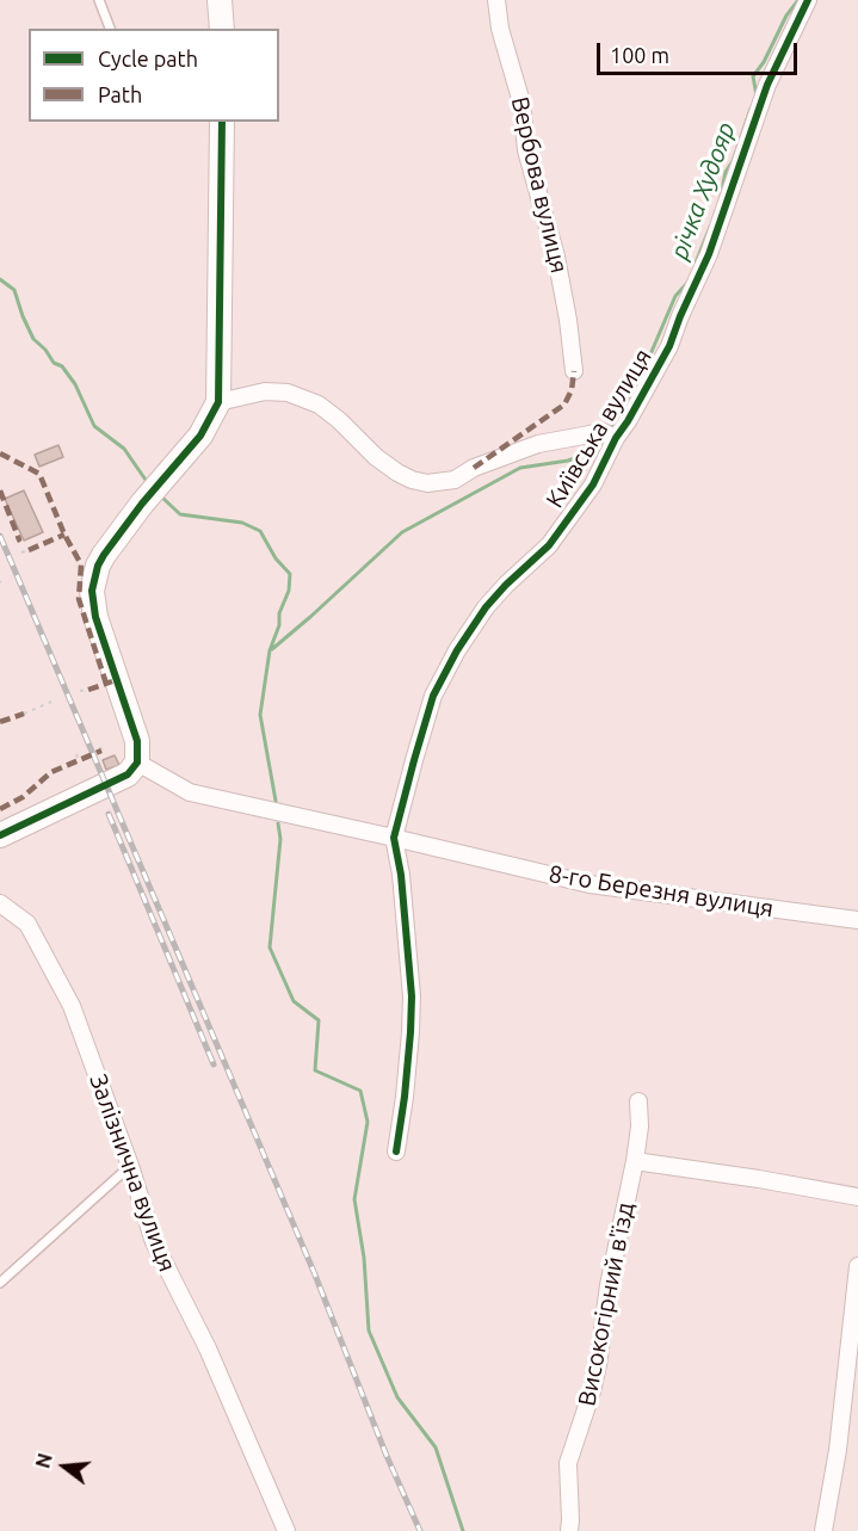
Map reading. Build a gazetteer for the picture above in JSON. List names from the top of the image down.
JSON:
{
  "streets": {
    "street": [
      "Вербова вулиця",
      "Київська вулиця",
      "8-го Березня вулиця",
      "Залізнична вулиця",
      "Високогірний в'їзд"
    ]
  },
  "crossings": [
    ["Київська вулиця", "8-го Березня вулиця"]
  ],
  "water": ["річка Худояр"],
  "legend": ["Cycle path", "Path"],
  "scale_bar": "100 m",
  "north": "left"
}
